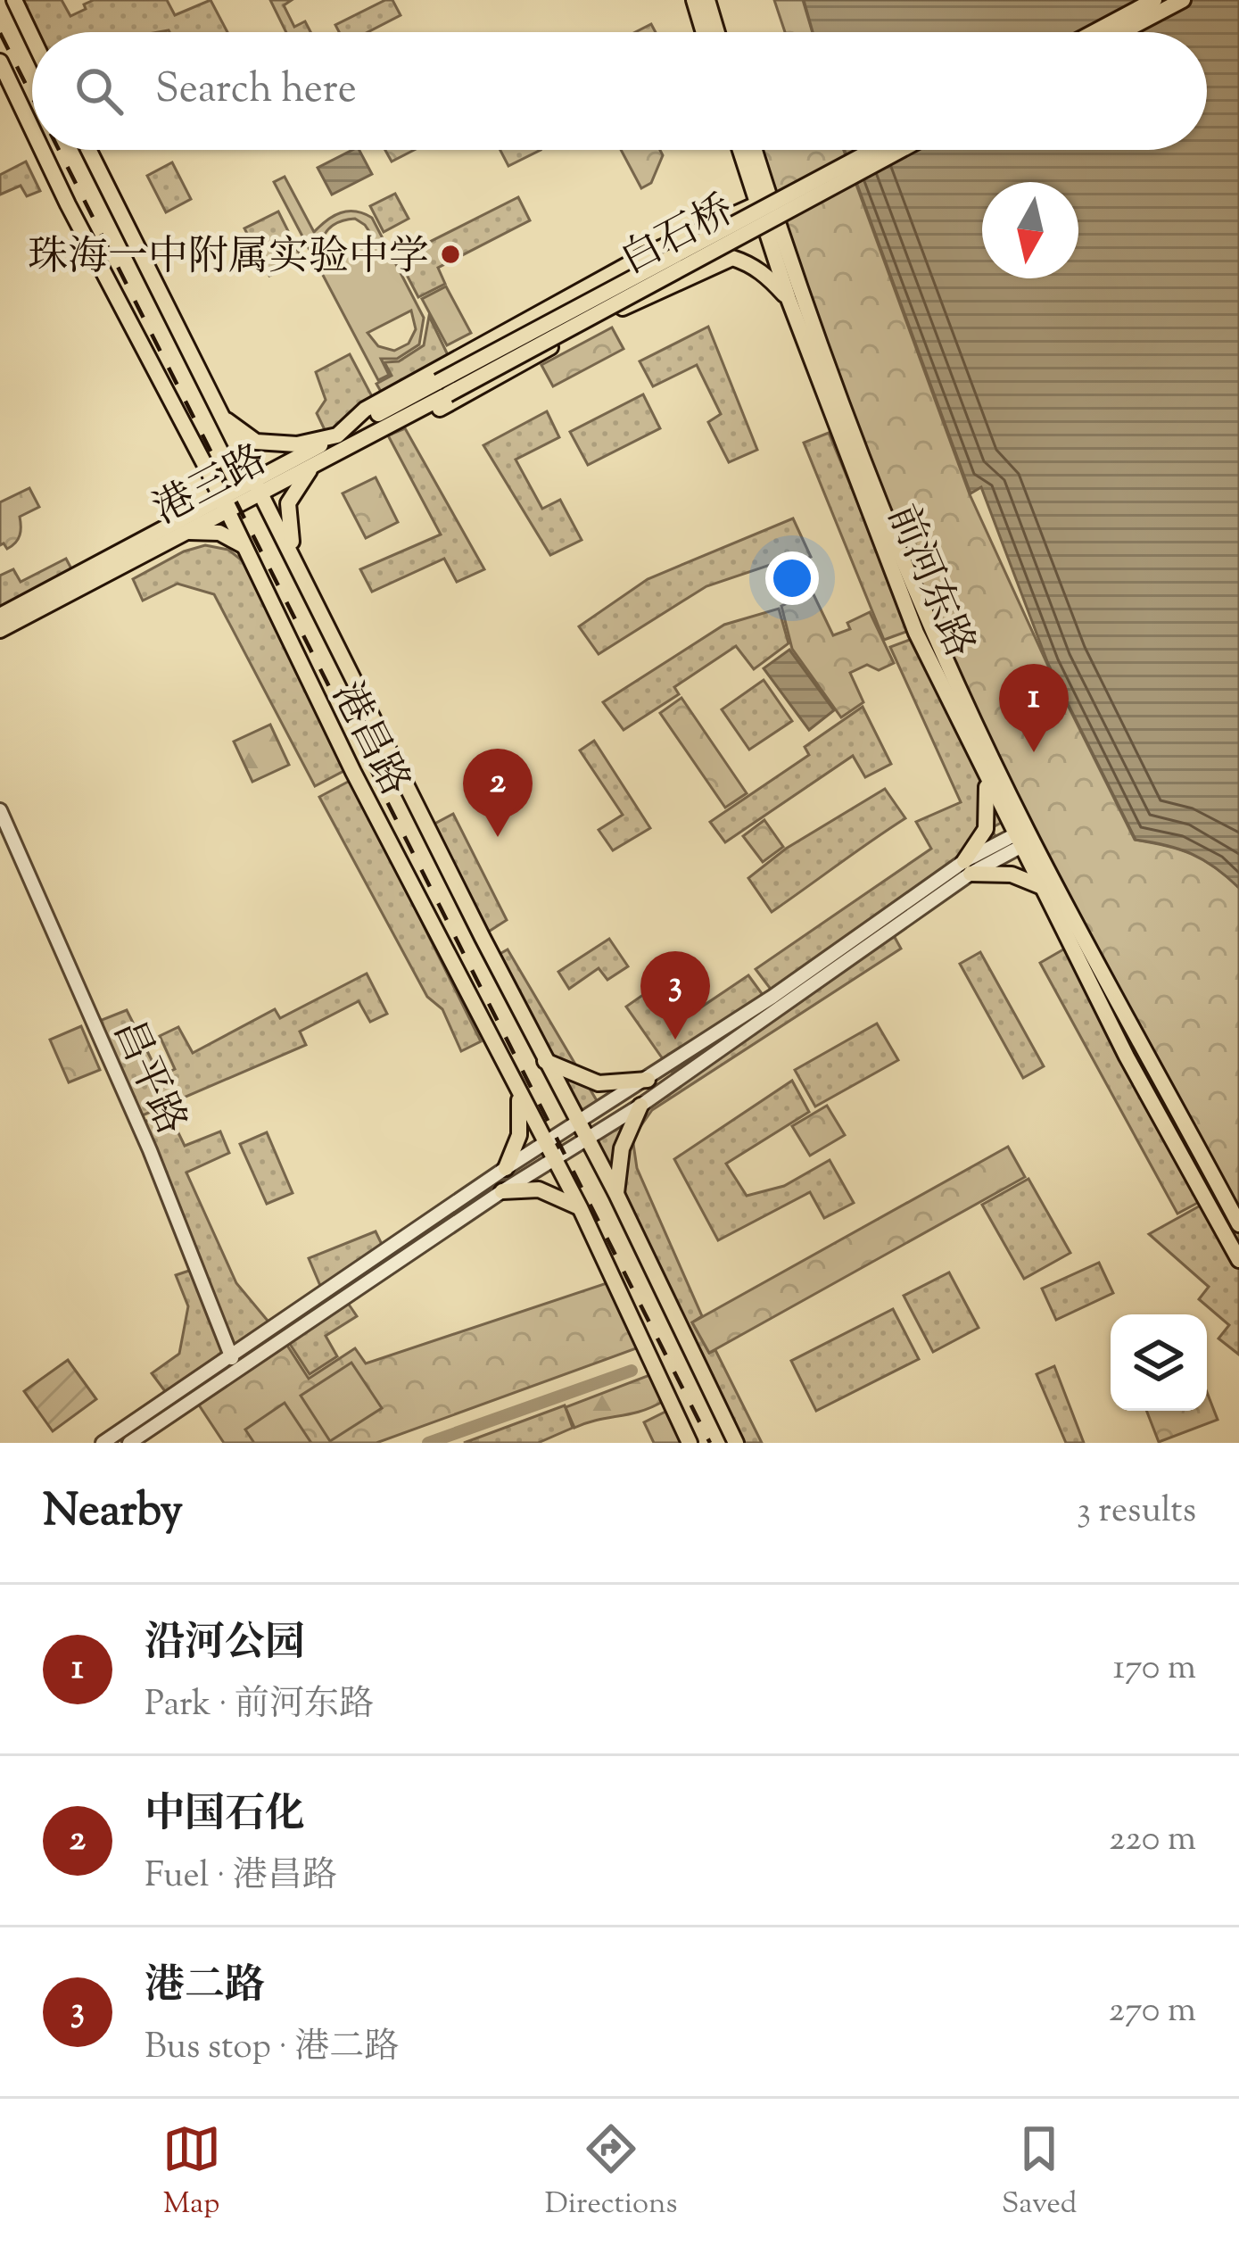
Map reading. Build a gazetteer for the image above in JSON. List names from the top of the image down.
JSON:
{
  "streets": {
    "main road": [
      "白石桥",
      "港三路",
      "前河东路",
      "港昌路"
    ],
    "street": ["昌平路"]
  },
  "crossings": [
    ["港三路", "港昌路"]
  ],
  "places": ["珠海一中附属实验中学"],
  "north": "bottom",
  "page": {
    "search": "Search here",
    "pins": ["1", "2", "3"],
    "heading": ["Nearby", "3 results"],
    "list": [
      {
        "mark": "1",
        "name": "沿河公园",
        "note": "Park · 前河东路",
        "value": "170 m"
      },
      {
        "mark": "2",
        "name": "中国石化",
        "note": "Fuel · 港昌路",
        "value": "220 m"
      },
      {
        "mark": "3",
        "name": "港二路",
        "note": "Bus stop · 港二路",
        "value": "270 m"
      }
    ],
    "nav": ["Map", "Directions", "Saved"]
  }
}
